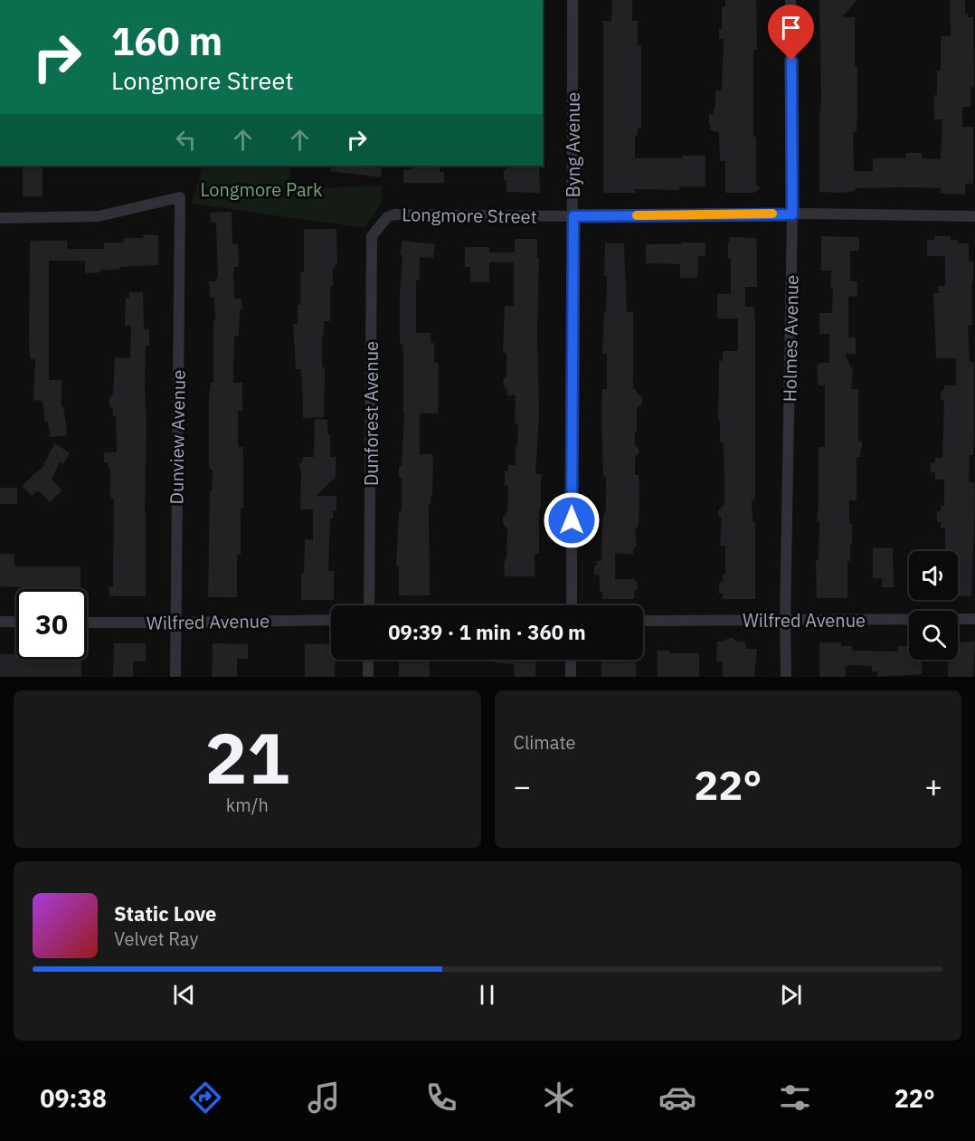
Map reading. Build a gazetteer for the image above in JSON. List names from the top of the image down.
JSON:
{
  "streets": {
    "street": [
      "Byng Avenue",
      "Longmore Street",
      "Holmes Avenue",
      "Dunforest Avenue",
      "Dunview Avenue",
      "Wilfred Avenue"
    ]
  },
  "crossings": [
    ["Byng Avenue", "Longmore Street"],
    ["Longmore Street", "Holmes Avenue"],
    ["Longmore Street", "Dunforest Avenue"],
    ["Holmes Avenue", "Wilfred Avenue"],
    ["Dunview Avenue", "Wilfred Avenue"]
  ],
  "parks": ["Longmore Park"],
  "page": {
    "turn": ["160 m", "Longmore Street"],
    "limit": "30",
    "trip": "09:39 · 1 min · 360 m",
    "tile": [
      ["21", "km/h"],
      "Climate"
    ],
    "heat": ["−", "22°", "+"],
    "song": ["Static Love", "Velvet Ray"],
    "tabs": ["09:38", "22°"]
  }
}
